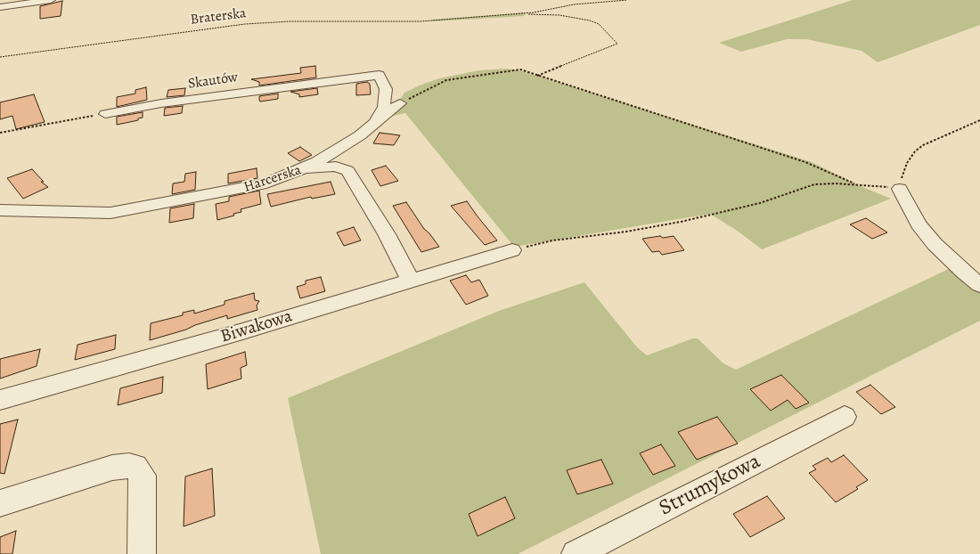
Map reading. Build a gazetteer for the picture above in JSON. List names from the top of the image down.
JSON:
{
  "streets": {
    "street": [
      "Skautów",
      "Harcerska",
      "Biwakowa",
      "Strumykowa"
    ],
    "path": ["Braterska"]
  },
  "crossings": [
    ["Skautów", "Harcerska"]
  ]
}
